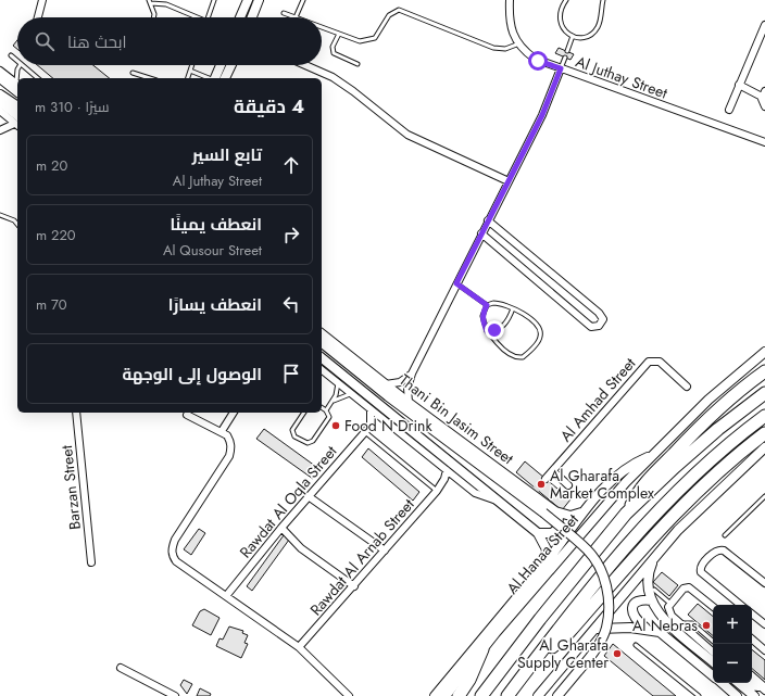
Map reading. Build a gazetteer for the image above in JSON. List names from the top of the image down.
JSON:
{
  "streets": {
    "main road": ["Thani Bin Jasim Street", "Al Hanaa Street"],
    "street": [
      "Al Juthay Street",
      "Al Amhad Street",
      "Barzan Street",
      "Rawdat Al Oqla Street",
      "Rawdat Al Arnab Street"
    ]
  },
  "places": [
    "Food N Drink",
    "Al Gharafa Market Complex",
    "Al Nebras",
    "Al Gharafa Supply Center"
  ],
  "page": {
    "search": "ابحث هنا",
    "heading": ["4 دقيقة", "سيرًا · 310 m"],
    "list": [
      ["تابع السير", "Al Juthay Street", "20 m"],
      ["انعطف يمينًا", "Al Qusour Street", "220 m"],
      ["انعطف يسارًا", "70 m"],
      "الوصول إلى الوجهة"
    ],
    "map_buttons": ["+", "−"]
  }
}
